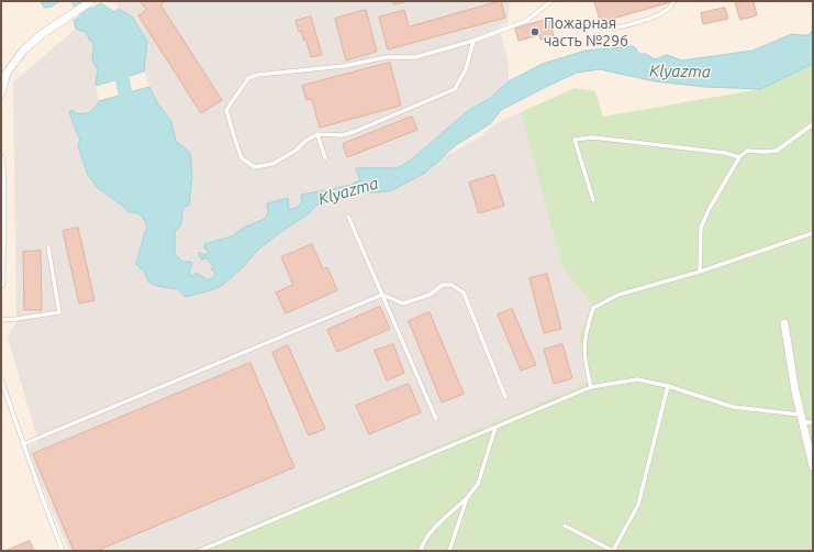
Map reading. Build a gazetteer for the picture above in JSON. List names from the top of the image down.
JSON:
{
  "water": ["Klyazma"],
  "places": ["Пожарная часть №296"]
}
